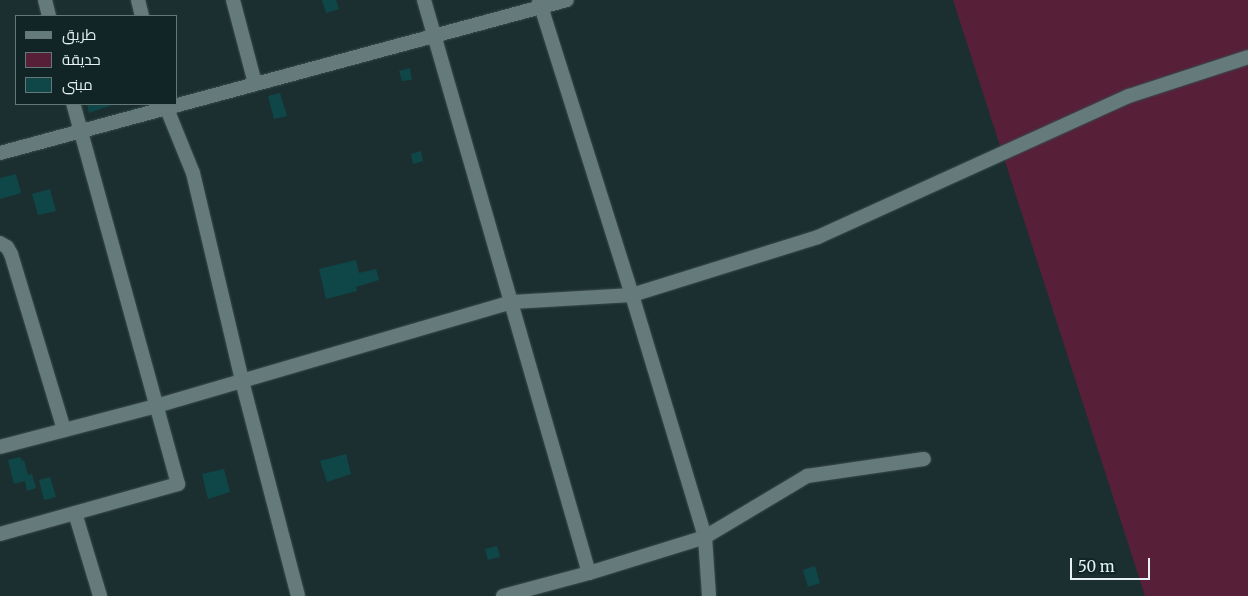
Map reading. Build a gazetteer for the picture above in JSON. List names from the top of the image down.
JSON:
{
  "legend": ["طريق", "حديقة", "مبنى"],
  "scale_bar": "50 m"
}
